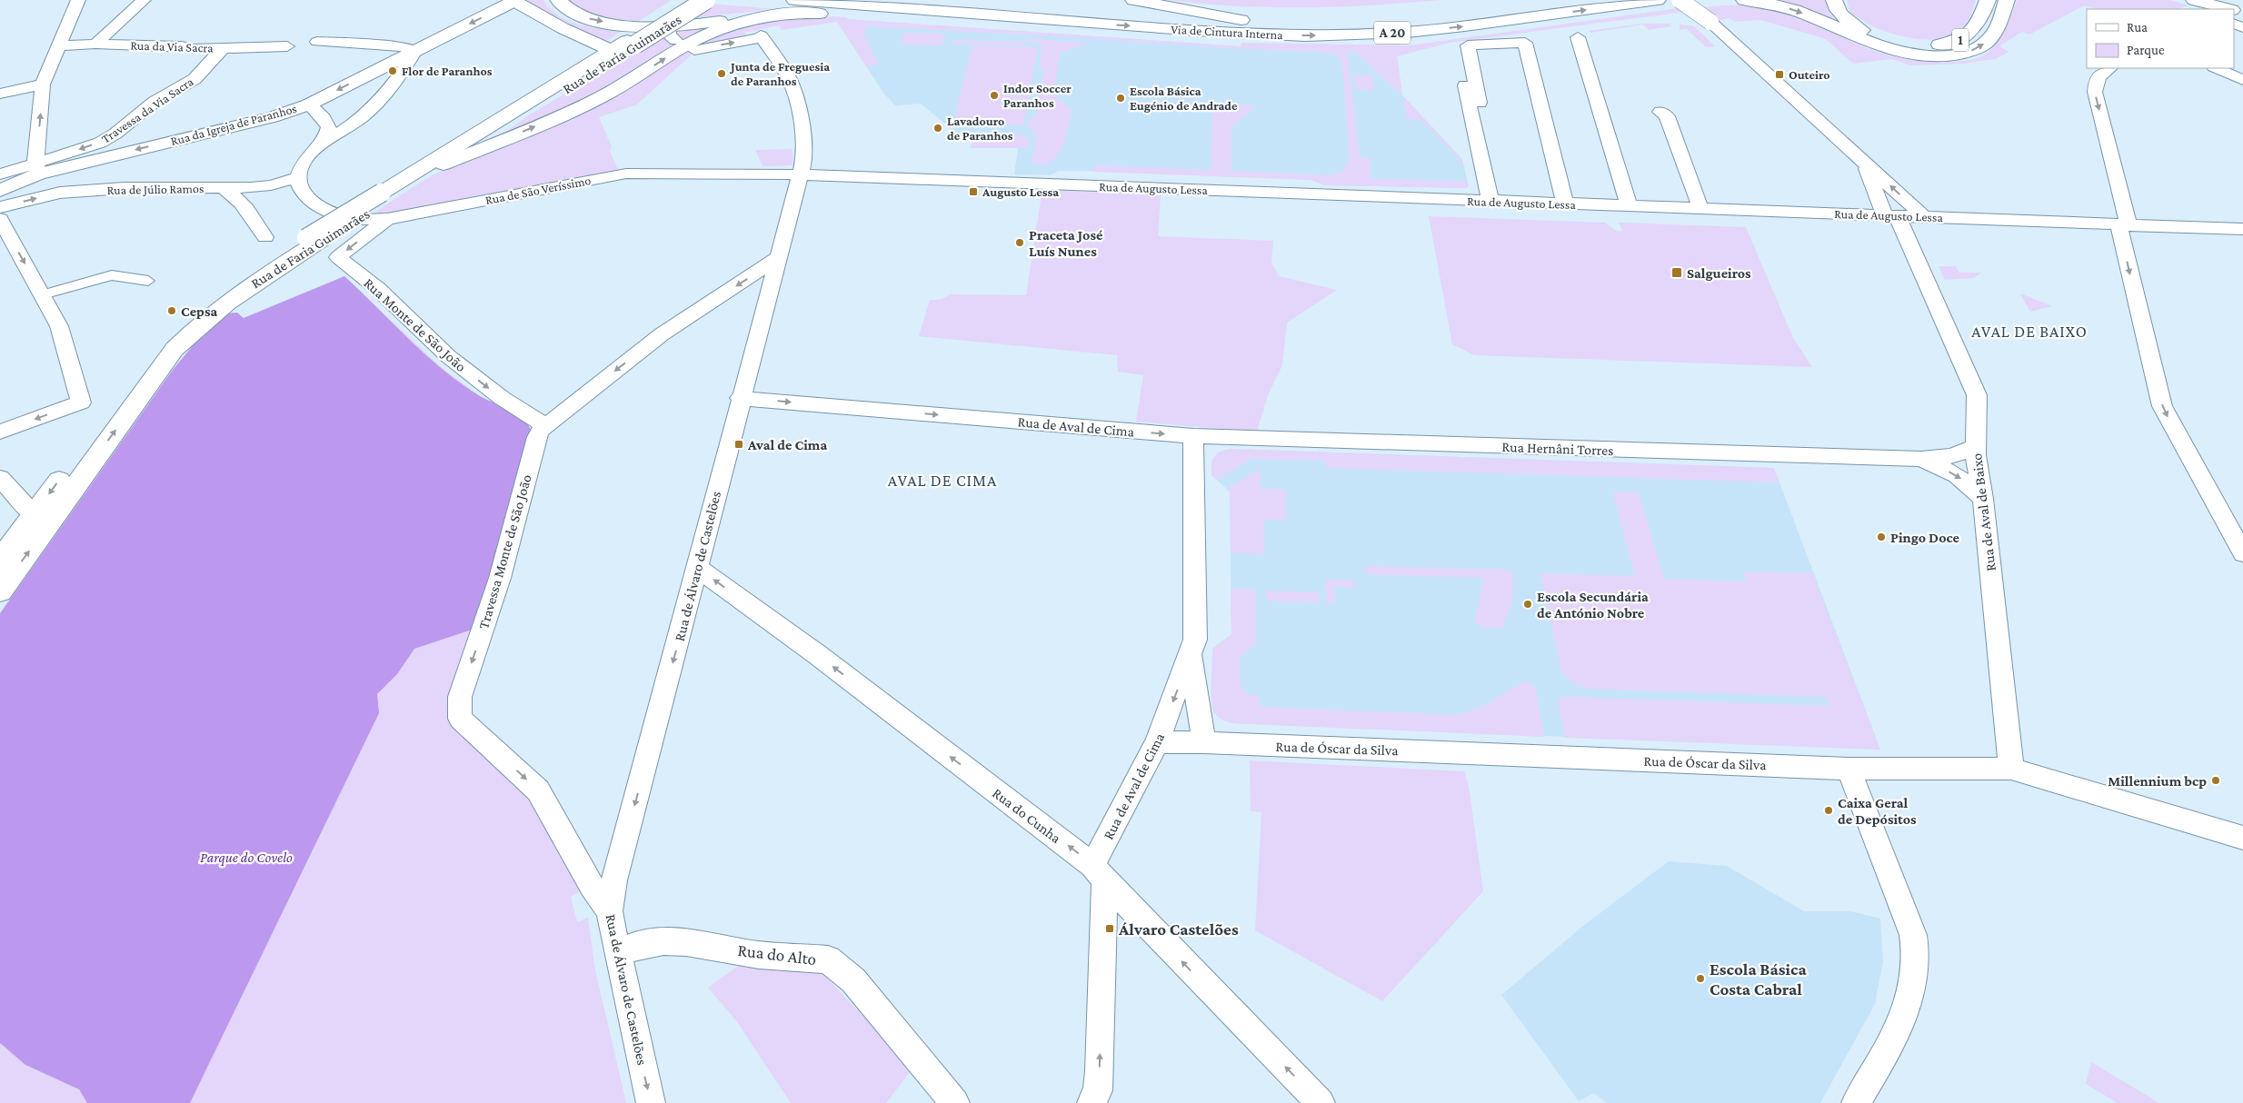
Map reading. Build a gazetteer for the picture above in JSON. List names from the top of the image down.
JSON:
{
  "streets": {
    "main road": [
      "Via de Cintura Interna",
      "A 20",
      "1",
      "Rua de Faria Guimarães",
      "Rua da Igreja de Paranhos"
    ],
    "street": [
      "Rua da Via Sacra",
      "Travessa da Via Sacra",
      "Rua de Augusto Lessa",
      "Rua de Júlio Ramos",
      "Rua de São Veríssimo",
      "Rua Monte de São João",
      "Rua de Aval de Cima",
      "Rua Hernâni Torres",
      "Rua de Aval de Baixo",
      "Travessa Monte de São João",
      "Rua de Álvaro de Castelões",
      "Rua de Óscar da Silva",
      "Rua do Cunha",
      "Rua do Alto"
    ]
  },
  "crossings": [
    ["Rua da Via Sacra", "Travessa da Via Sacra"],
    ["Travessa da Via Sacra", "Rua da Igreja de Paranhos"],
    ["Rua de Augusto Lessa", "Rua de São Veríssimo"],
    ["Rua de Augusto Lessa", "Rua de Aval de Baixo"],
    ["Rua de Augusto Lessa", "Rua de Álvaro de Castelões"],
    ["Rua de Júlio Ramos", "Rua de São Veríssimo"],
    ["Rua de São Veríssimo", "Rua Monte de São João"],
    ["Rua de São Veríssimo", "Rua de Álvaro de Castelões"],
    ["Rua Monte de São João", "Travessa Monte de São João"],
    ["Rua de Aval de Cima", "Rua Hernâni Torres"],
    ["Rua de Aval de Cima", "Rua de Álvaro de Castelões"],
    ["Rua de Aval de Cima", "Rua de Óscar da Silva"],
    ["Rua de Aval de Cima", "Rua do Cunha"],
    ["Rua Hernâni Torres", "Rua de Aval de Baixo"],
    ["Rua de Aval de Baixo", "Rua de Óscar da Silva"],
    ["Travessa Monte de São João", "Rua de Álvaro de Castelões"],
    ["Rua de Álvaro de Castelões", "Rua do Cunha"],
    ["Rua de Álvaro de Castelões", "Rua do Alto"]
  ],
  "one_way": [
    "Rua da Igreja de Paranhos",
    "Travessa Monte de São João",
    "Rua de Álvaro de Castelões",
    "Rua do Cunha"
  ],
  "districts": ["AVAL DE BAIXO", "AVAL DE CIMA"],
  "parks": ["Parque do Covelo"],
  "places": {
    "other": [
      "Flor de Paranhos",
      "Junta de Freguesia de Paranhos",
      "Indor Soccer Paranhos",
      "Escola Básica Eugénio de Andrade",
      "Lavadouro de Paranhos",
      "Praceta José Luís Nunes",
      "Cepsa",
      "Pingo Doce",
      "Escola Secundária de António Nobre",
      "Millennium bcp",
      "Caixa Geral de Depósitos",
      "Escola Básica Costa Cabral"
    ],
    "transit": [
      "Outeiro",
      "Augusto Lessa",
      "Salgueiros",
      "Aval de Cima",
      "Álvaro Castelões"
    ]
  },
  "legend": ["Rua", "Parque"]
}
